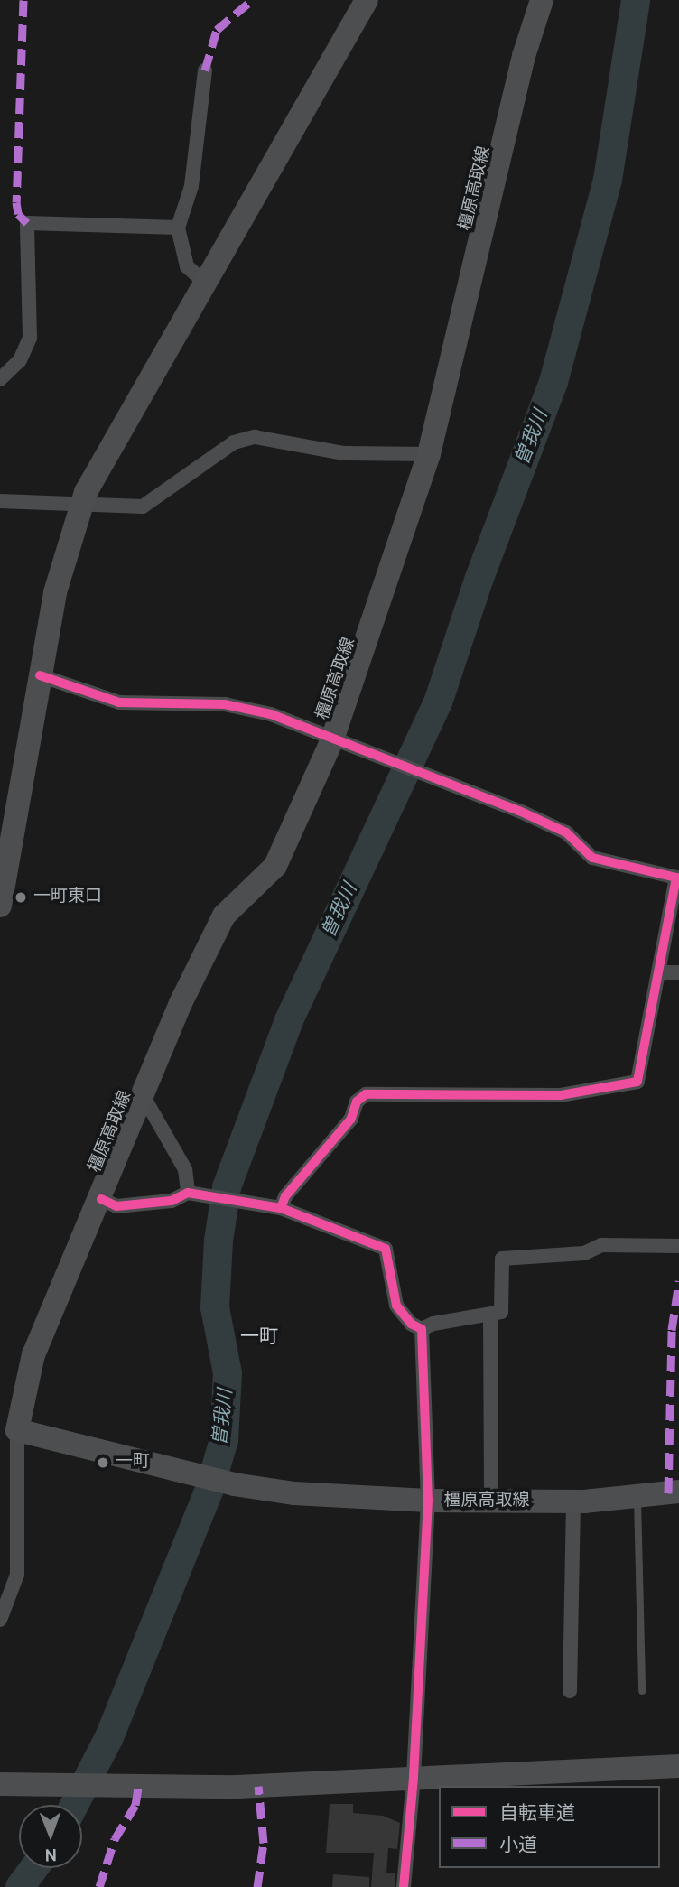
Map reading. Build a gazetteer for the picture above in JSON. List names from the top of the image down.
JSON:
{
  "streets": {
    "main road": ["橿原高取線"]
  },
  "districts": ["一町"],
  "water": ["曽我川"],
  "places": ["一町東口", "一町"],
  "legend": ["自転車道", "小道"],
  "north": "bottom"
}
